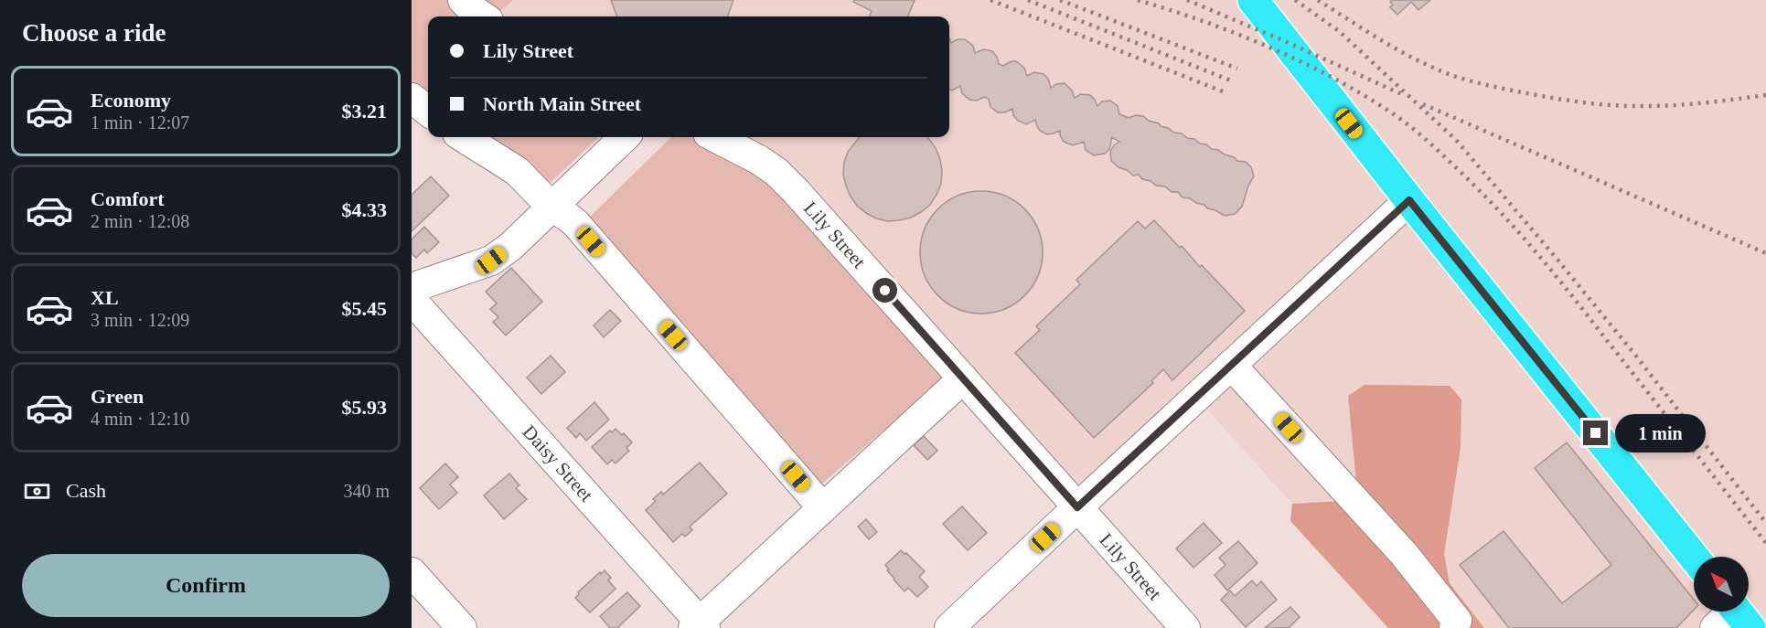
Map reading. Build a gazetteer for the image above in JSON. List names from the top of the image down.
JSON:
{
  "streets": {
    "street": ["Lily Street", "Daisy Street"]
  },
  "north": "top left",
  "page": {
    "heading": "Choose a ride",
    "banner": ["Lily Street", "North Main Street"],
    "list": [
      {
        "name": "Economy",
        "note": "1 min · 12:07",
        "value": "$3.21"
      },
      {
        "name": "Comfort",
        "note": "2 min · 12:08",
        "value": "$4.33"
      },
      {
        "name": "XL",
        "note": "3 min · 12:09",
        "value": "$5.45"
      },
      {
        "name": "Green",
        "note": "4 min · 12:10",
        "value": "$5.93"
      }
    ],
    "bubble": "1 min",
    "pay": ["Cash", "340 m"],
    "buttons": "Confirm"
  }
}
